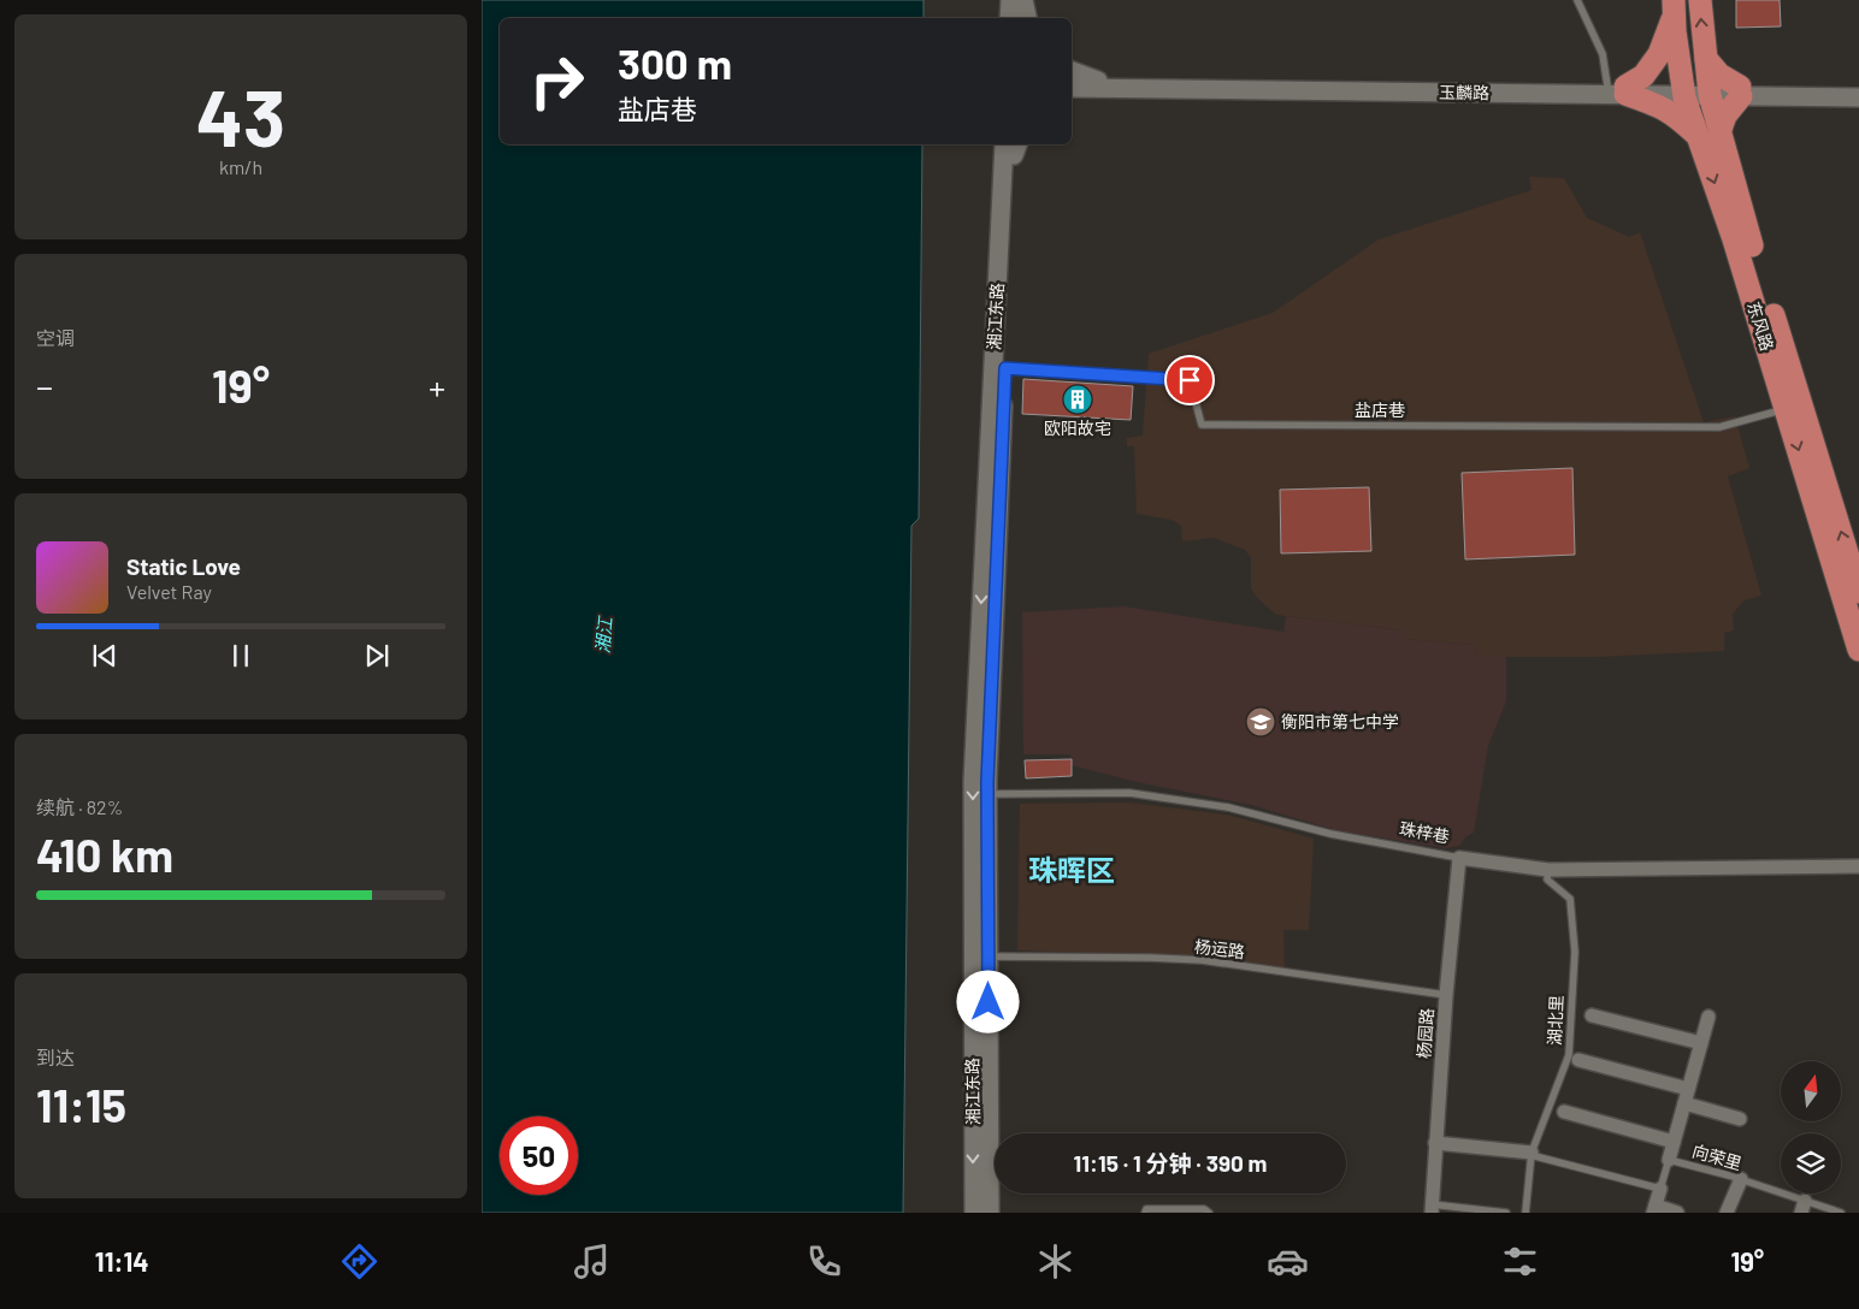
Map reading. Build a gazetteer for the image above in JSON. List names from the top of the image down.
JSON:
{
  "streets": {
    "highway": ["东风路"],
    "main road": ["玉麟路", "湘江东路"],
    "street": ["珠梓巷", "杨园路"],
    "lane": [
      "盐店巷",
      "杨运路",
      "湖北里",
      "向荣里"
    ]
  },
  "crossings": [
    ["玉麟路", "东风路"],
    ["湘江东路", "盐店巷"],
    ["湘江东路", "珠梓巷"],
    ["湘江东路", "杨运路"],
    ["东风路", "盐店巷"],
    ["珠梓巷", "湖北里"],
    ["珠梓巷", "杨园路"],
    ["杨运路", "杨园路"]
  ],
  "districts": ["珠晖区"],
  "water": ["湘江"],
  "places": {
    "building": ["欧阳故宅"],
    "school or university": ["衡阳市第七中学"]
  },
  "north": "top",
  "page": {
    "tile": [
      ["43", "km/h"],
      "空调",
      ["续航 · 82%", "410 km"],
      ["到达", "11:15"]
    ],
    "turn": ["300 m", "盐店巷"],
    "heat": ["−", "19°", "+"],
    "song": ["Static Love", "Velvet Ray"],
    "limit": "50",
    "trip": "11:15 · 1 分钟 · 390 m",
    "tabs": ["11:14", "19°"]
  }
}
